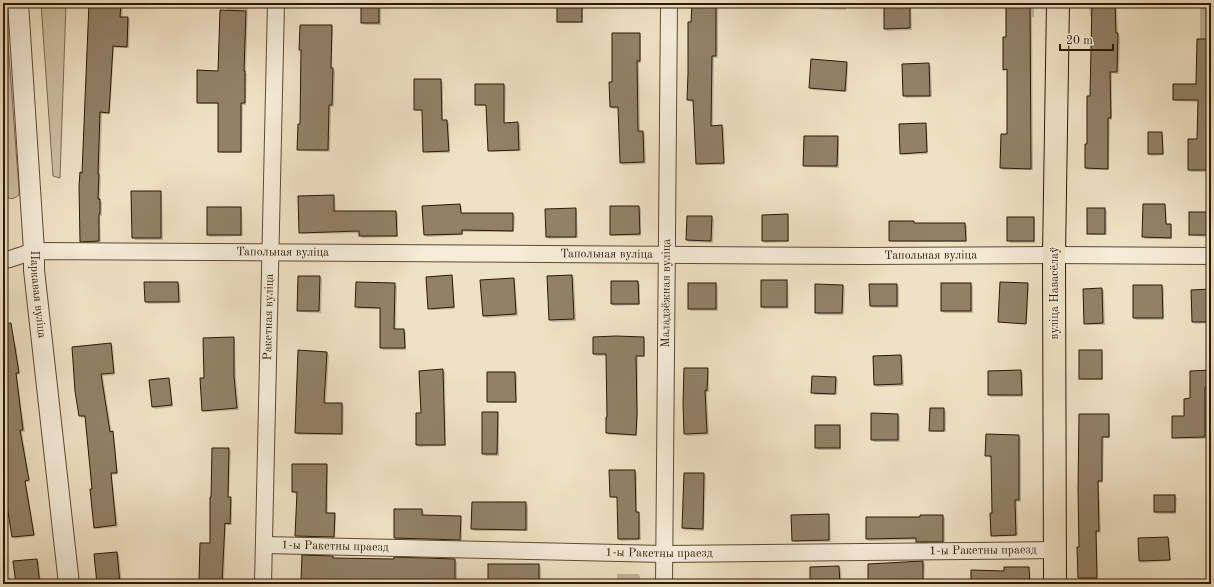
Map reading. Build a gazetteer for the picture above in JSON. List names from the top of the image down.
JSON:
{
  "streets": {
    "main road": ["вуліца Навасёлаў"],
    "street": [
      "Тапольная вуліца",
      "Маладзёжная вуліца",
      "Паркавая вуліца",
      "Ракетная вуліца",
      "1-ы Ракетны праезд"
    ]
  },
  "crossings": [
    ["Тапольная вуліца", "Маладзёжная вуліца"],
    ["Тапольная вуліца", "вуліца Навасёлаў"],
    ["Тапольная вуліца", "Паркавая вуліца"],
    ["Тапольная вуліца", "Ракетная вуліца"],
    ["Маладзёжная вуліца", "1-ы Ракетны праезд"],
    ["вуліца Навасёлаў", "1-ы Ракетны праезд"],
    ["Ракетная вуліца", "1-ы Ракетны праезд"]
  ],
  "scale_bar": "20 m"
}
